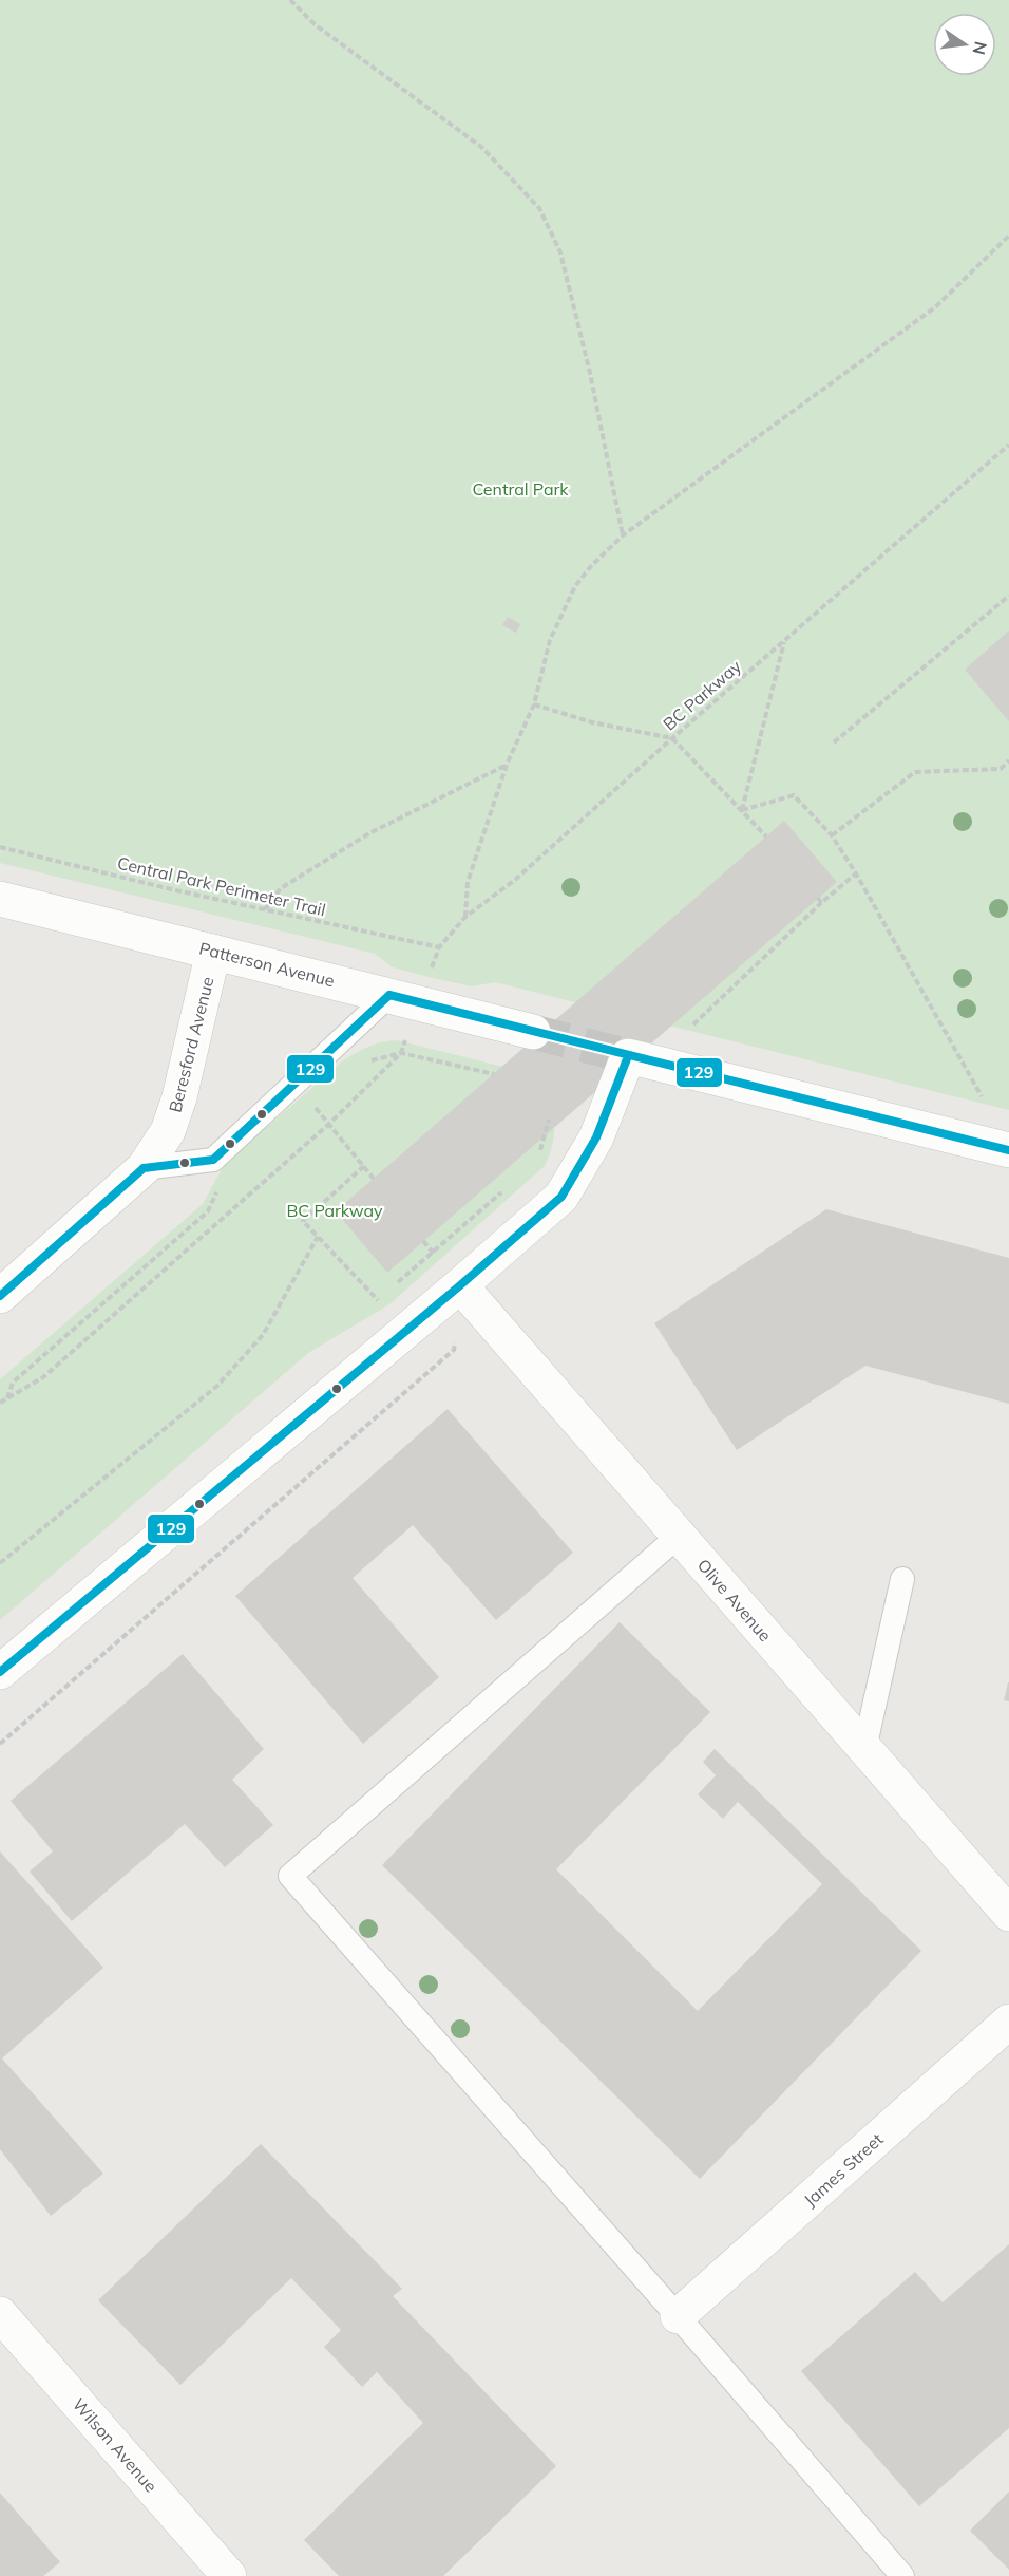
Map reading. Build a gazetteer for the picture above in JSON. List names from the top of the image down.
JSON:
{
  "streets": {
    "street": [
      "Patterson Avenue",
      "Beresford Avenue",
      "Olive Avenue",
      "James Street",
      "Wilson Avenue"
    ],
    "path": ["BC Parkway", "Central Park Perimeter Trail"]
  },
  "crossings": [
    ["BC Parkway", "Central Park Perimeter Trail"],
    ["Patterson Avenue", "Beresford Avenue"]
  ],
  "parks": ["Central Park", "BC Parkway"],
  "lines": ["transit line 129"],
  "north": "right"
}
